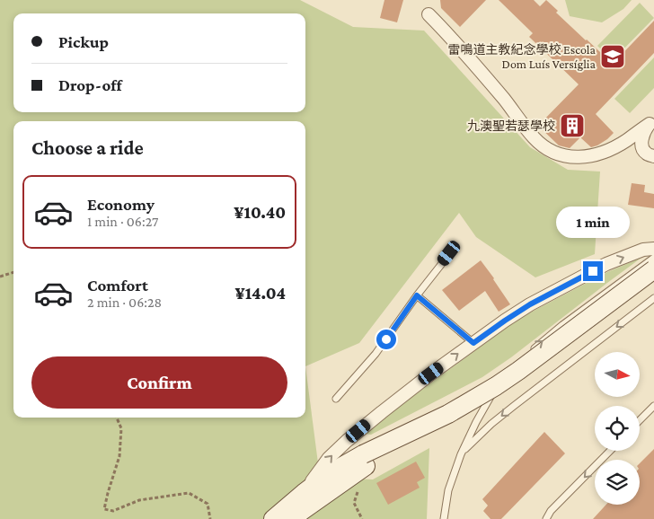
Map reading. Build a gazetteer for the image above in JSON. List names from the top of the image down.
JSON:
{
  "places": {
    "school or university": ["雷鳴道主教紀念學校 Escola Dom Luís Versíglia"],
    "building": ["九澳聖若瑟學校"]
  },
  "north": "right",
  "page": {
    "banner": ["Pickup", "Drop-off"],
    "heading": "Choose a ride",
    "list": [
      {
        "name": "Economy",
        "note": "1 min · 06:27",
        "value": "¥10.40"
      },
      {
        "name": "Comfort",
        "note": "2 min · 06:28",
        "value": "¥14.04"
      }
    ],
    "bubble": "1 min",
    "buttons": "Confirm"
  }
}
